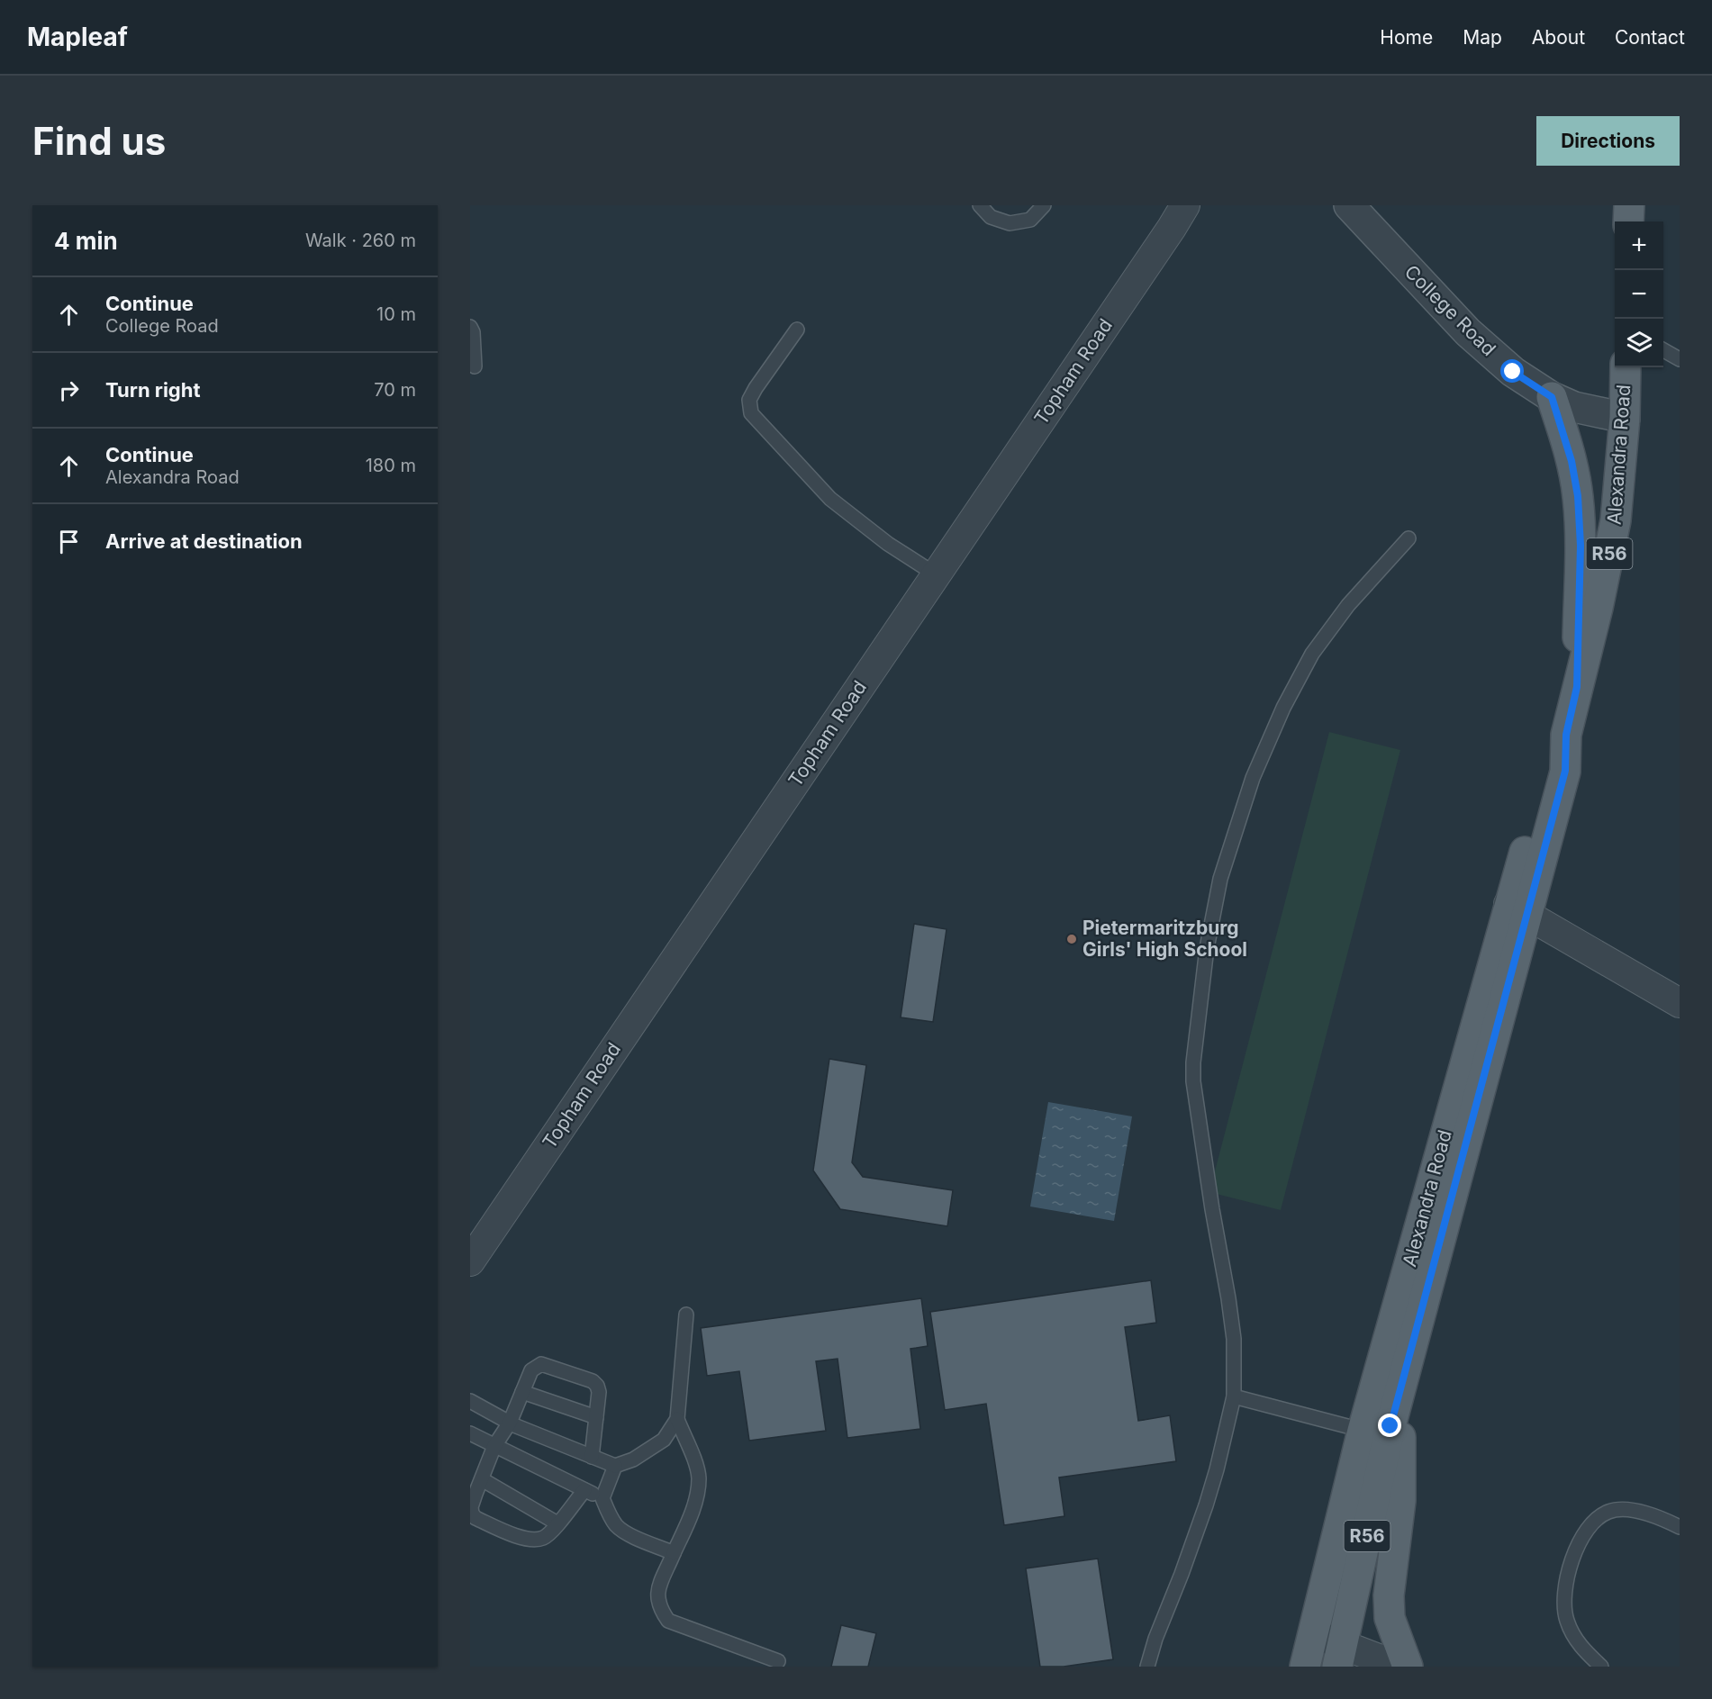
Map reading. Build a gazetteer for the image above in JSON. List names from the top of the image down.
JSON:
{
  "streets": {
    "main road": ["Alexandra Road", "R56"],
    "street": ["College Road", "Topham Road"]
  },
  "crossings": [
    ["College Road", "Alexandra Road"]
  ],
  "places": ["Pietermaritzburg Girls' High School"],
  "page": {
    "header": "Mapleaf",
    "nav": [
      "Home",
      "Map",
      "About",
      "Contact"
    ],
    "buttons": "Directions",
    "title": "Find us",
    "heading": ["4 min", "Walk · 260 m"],
    "map_buttons": ["+", "−"],
    "list": [
      ["Continue", "College Road", "10 m"],
      ["Turn right", "70 m"],
      ["Continue", "Alexandra Road", "180 m"],
      "Arrive at destination"
    ]
  }
}
